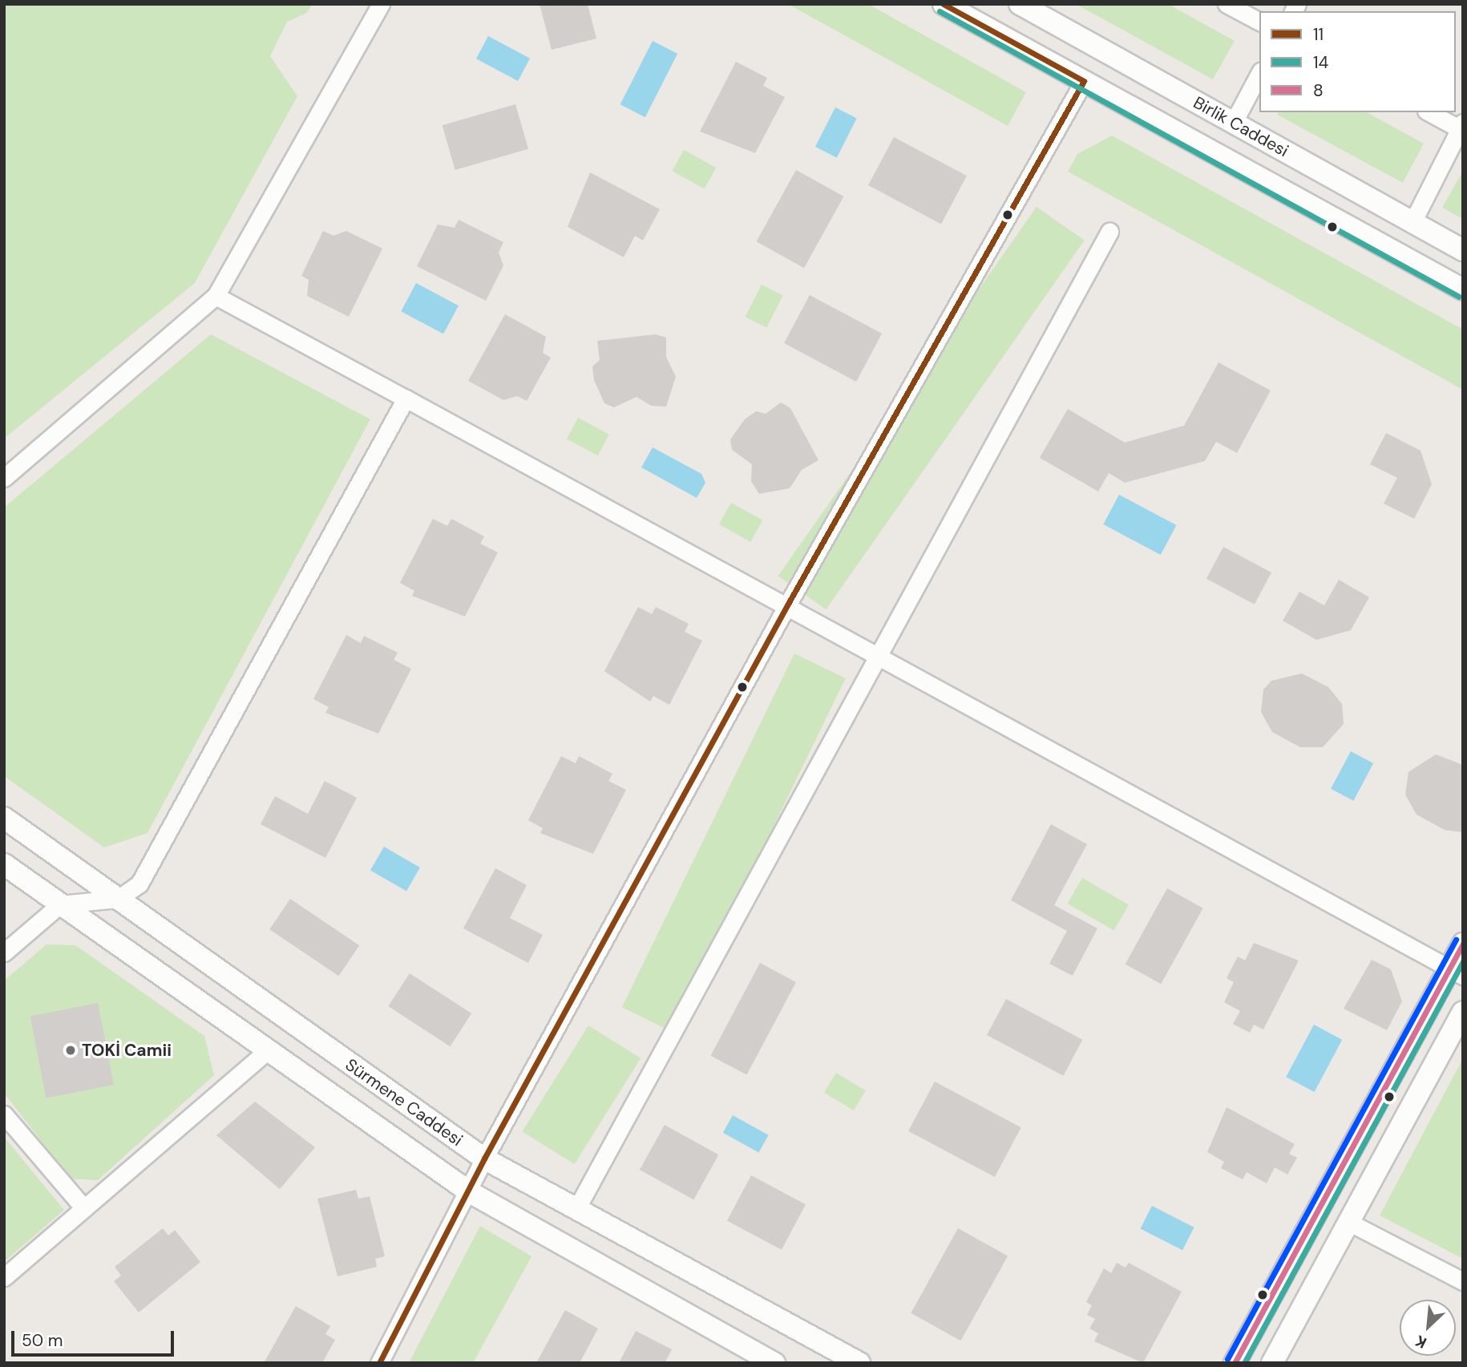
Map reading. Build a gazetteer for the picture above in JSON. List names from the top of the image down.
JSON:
{
  "streets": {
    "street": ["Birlik Caddesi", "Sürmene Caddesi"]
  },
  "places": ["TOKİ Camii"],
  "lines": ["transit line 11", "transit line 14", "transit line 8"],
  "legend": ["11", "14", "8"],
  "scale_bar": "50 m",
  "north": "bottom left"
}
